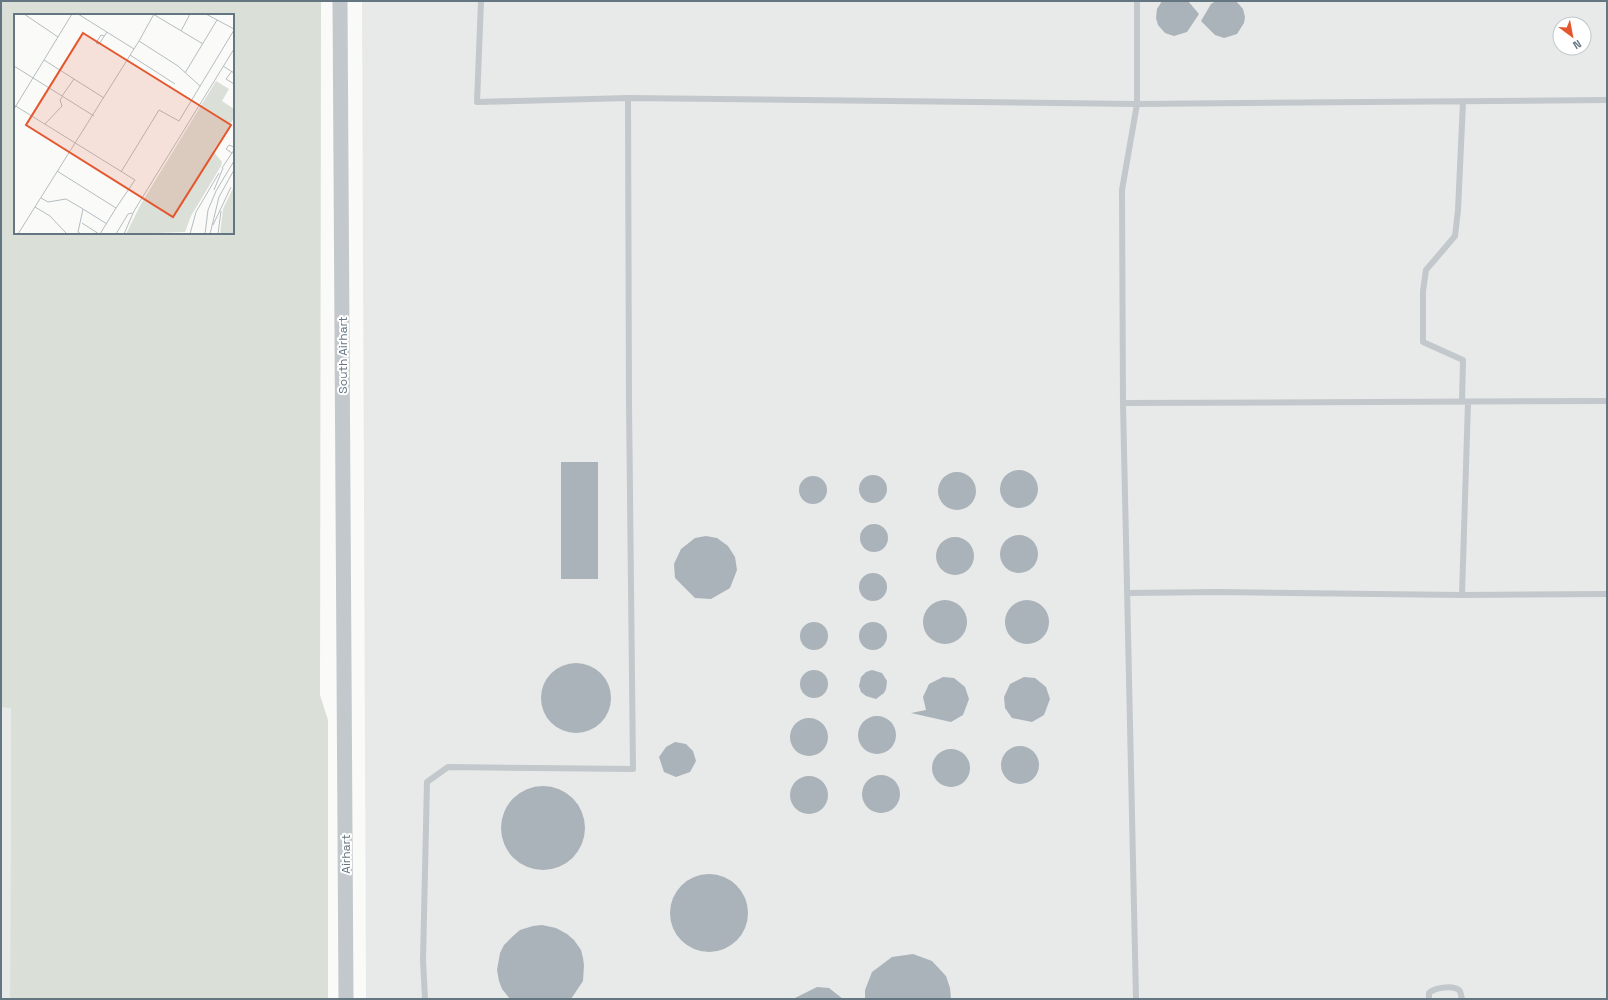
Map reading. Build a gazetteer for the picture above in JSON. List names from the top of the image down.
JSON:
{
  "streets": {
    "street": ["South Airhart", "Airhart"]
  },
  "crossings": [
    ["South Airhart", "Airhart"]
  ],
  "north": "bottom right"
}
